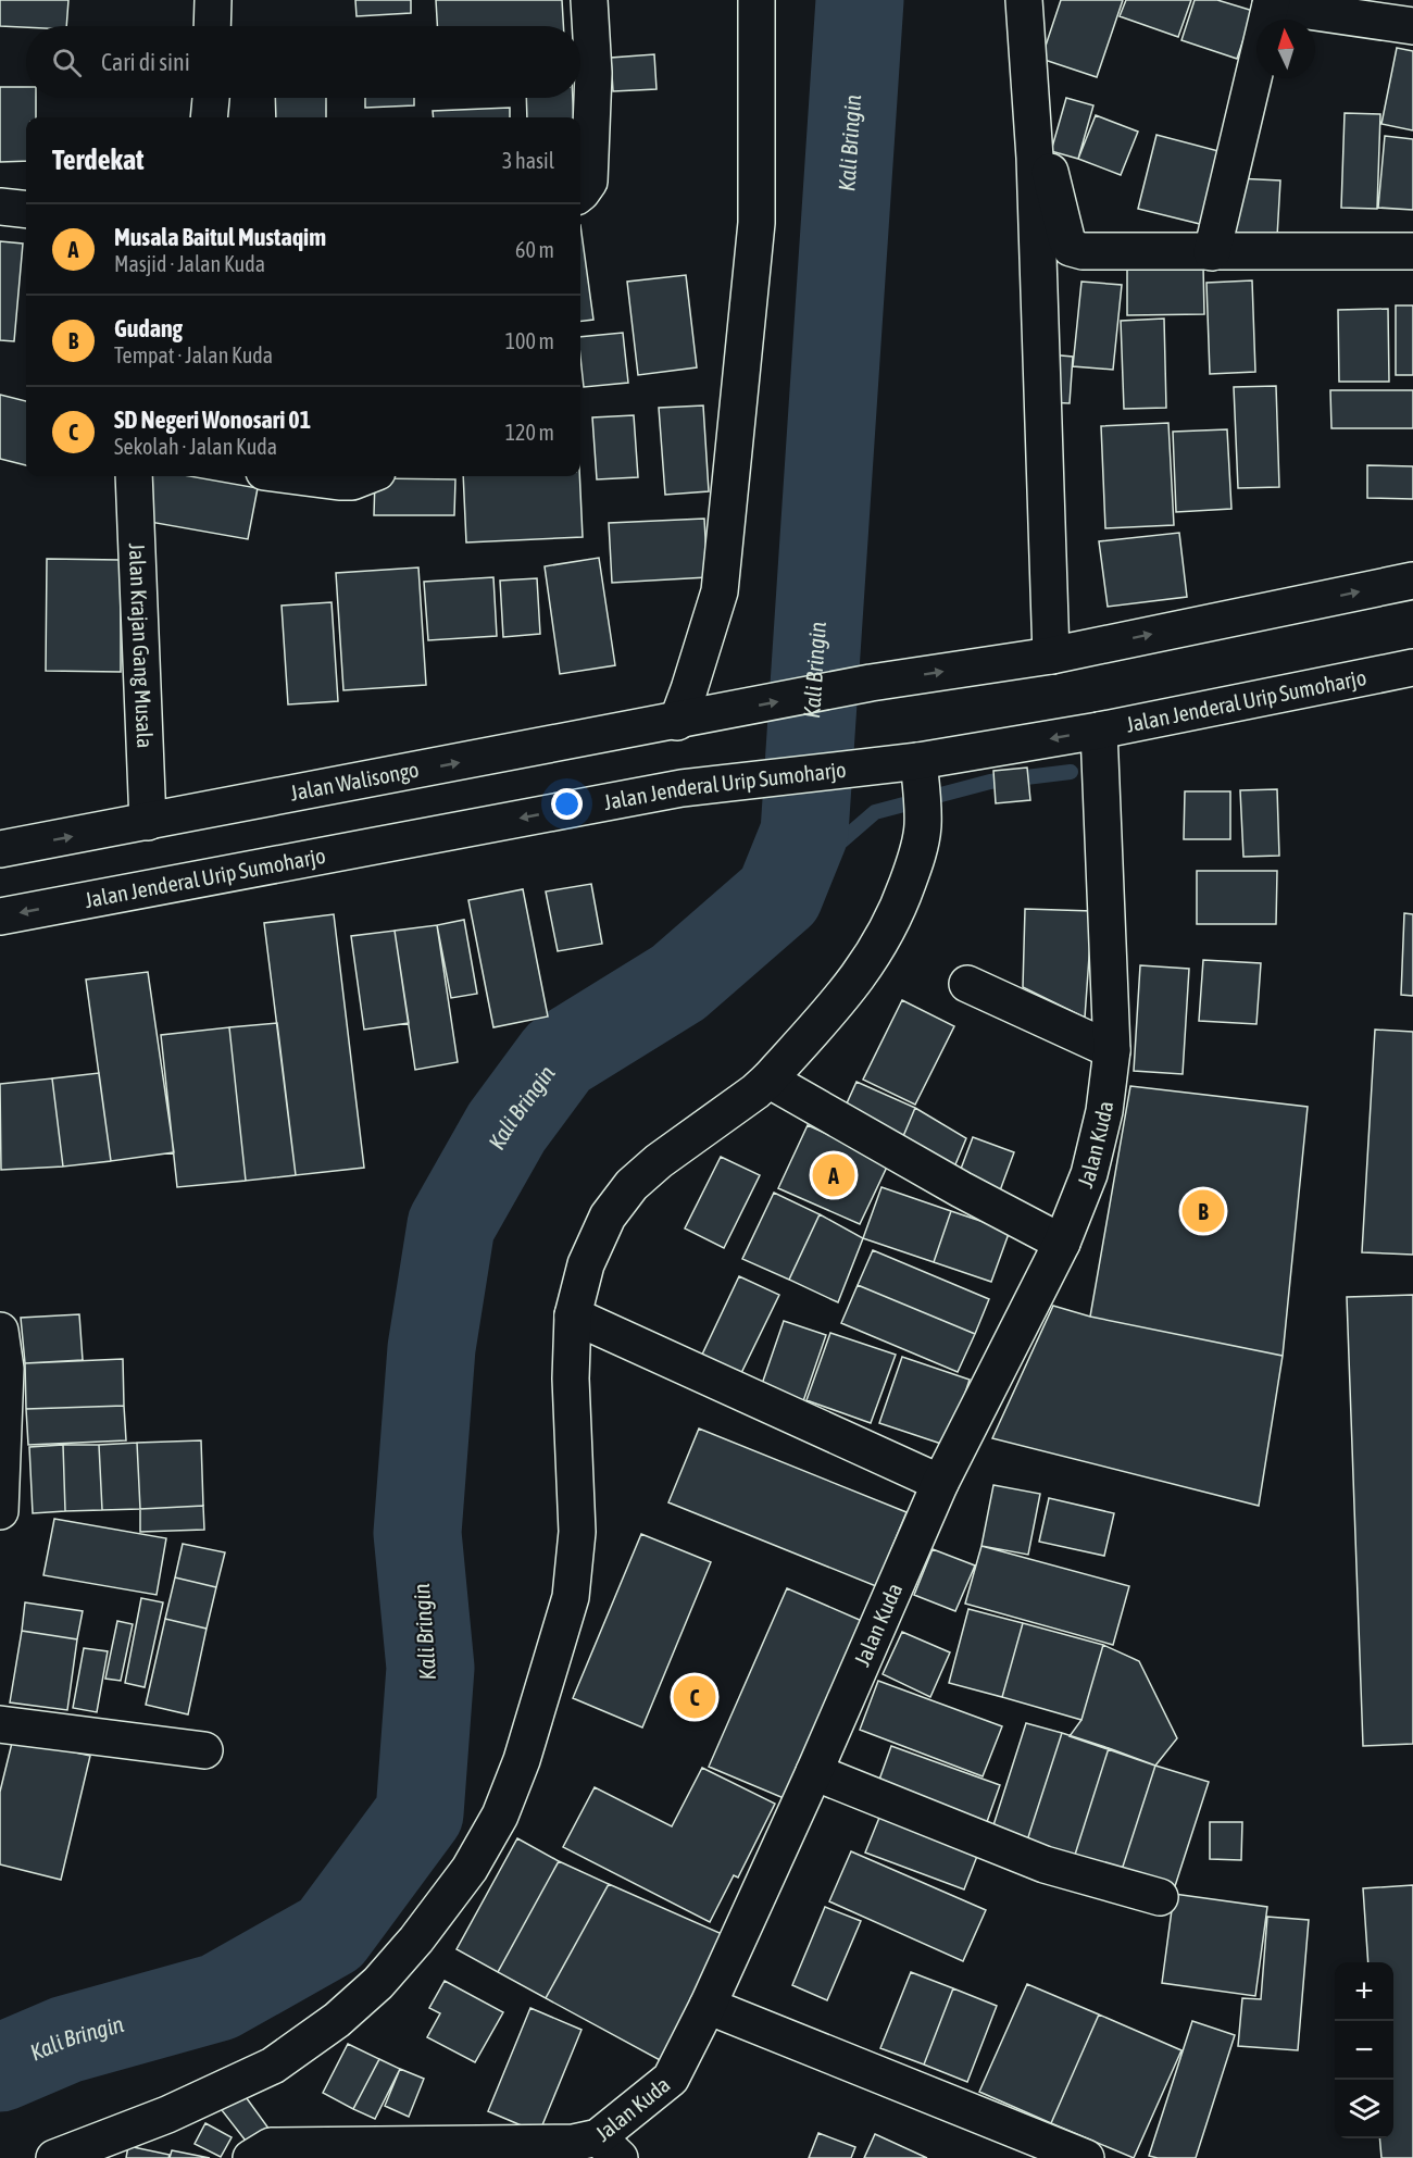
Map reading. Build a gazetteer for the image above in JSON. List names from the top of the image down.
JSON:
{
  "streets": {
    "main road": [
      "Jalan Krajan Gang Musala",
      "Jalan Jenderal Urip Sumoharjo",
      "Jalan Walisongo",
      "Jalan Kuda"
    ]
  },
  "crossings": [
    ["Jalan Krajan Gang Musala", "Jalan Walisongo"],
    ["Jalan Jenderal Urip Sumoharjo", "Jalan Kuda"]
  ],
  "one_way": ["Jalan Jenderal Urip Sumoharjo", "Jalan Walisongo"],
  "water": ["Kali Bringin"],
  "north": "top",
  "page": {
    "search": "Cari di sini",
    "heading": ["Terdekat", "3 hasil"],
    "list": [
      {
        "mark": "A",
        "name": "Musala Baitul Mustaqim",
        "note": "Masjid · Jalan Kuda",
        "value": "60 m"
      },
      {
        "mark": "B",
        "name": "Gudang",
        "note": "Tempat · Jalan Kuda",
        "value": "100 m"
      },
      {
        "mark": "C",
        "name": "SD Negeri Wonosari 01",
        "note": "Sekolah · Jalan Kuda",
        "value": "120 m"
      }
    ],
    "pins": ["A", "B", "C"],
    "map_buttons": ["+", "−"]
  }
}
